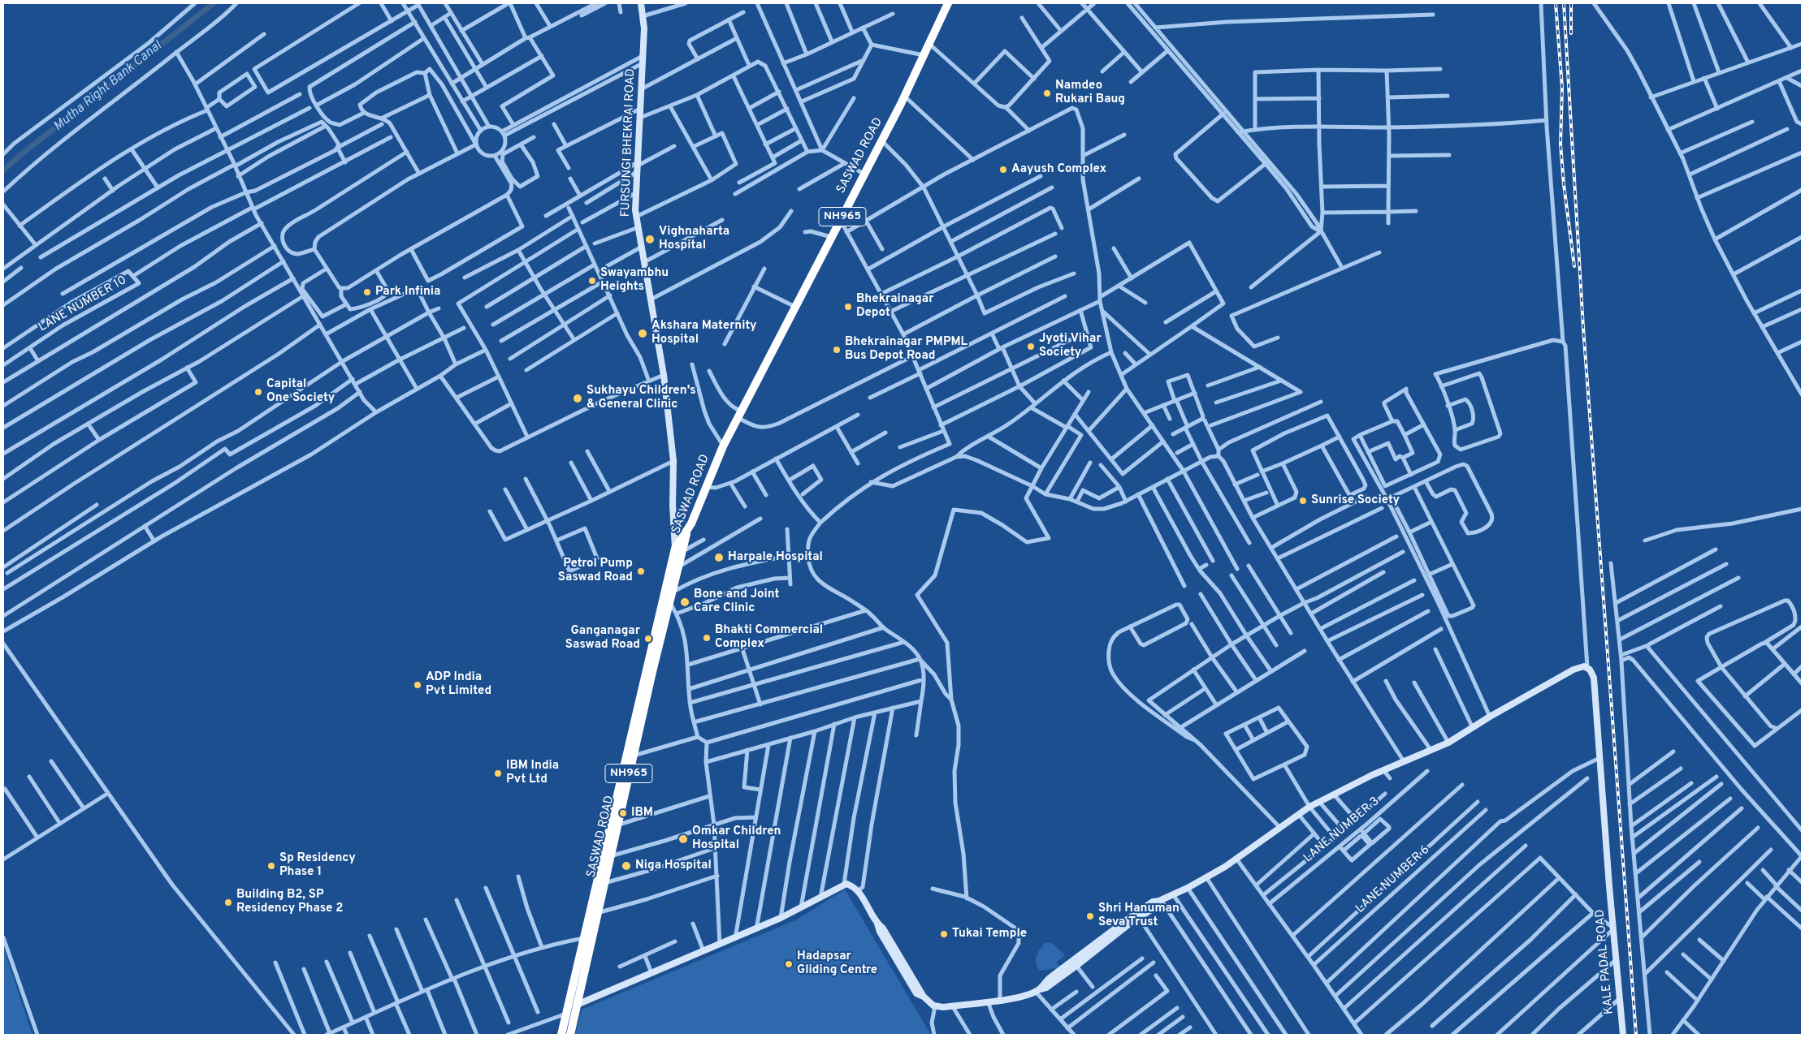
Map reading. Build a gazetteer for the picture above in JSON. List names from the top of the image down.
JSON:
{
  "streets": {
    "highway": ["SASWAD ROAD", "NH965"],
    "street": [
      "FURSUNGI BHEKRAI ROAD",
      "LANE NUMBER 10",
      "LANE NUMBER 3",
      "LANE NUMBER 6",
      "KALE PADAL ROAD"
    ]
  },
  "crossings": [
    ["FURSUNGI BHEKRAI ROAD", "SASWAD ROAD"]
  ],
  "water": ["Mutha Right Bank Canal"],
  "places": [
    "Namdeo Rukari Baug",
    "Aayush Complex",
    "Vighnaharta Hospital",
    "Swayambhu Heights",
    "Park Infinia",
    "Bhekrainagar Depot",
    "Akshara Maternity Hospital",
    "Jyoti Vihar Society",
    "Bhekrainagar PMPML Bus Depot Road",
    "Capital One Society",
    "Sukhayu Children's & General Clinic",
    "Sunrise Society",
    "Harpale Hospital",
    "Petrol Pump Saswad Road",
    "Bone and Joint Care Clinic",
    "Bhakti Commercial Complex",
    "Ganganagar Saswad Road",
    "ADP India Pvt Limited",
    "IBM India Pvt Ltd",
    "IBM",
    "Omkar Children Hospital",
    "Sp Residency Phase 1",
    "Niga Hospital",
    "Building B2, SP Residency Phase 2",
    "Shri Hanuman Seva Trust",
    "Tukai Temple",
    "Hadapsar Gliding Centre"
  ]
}
